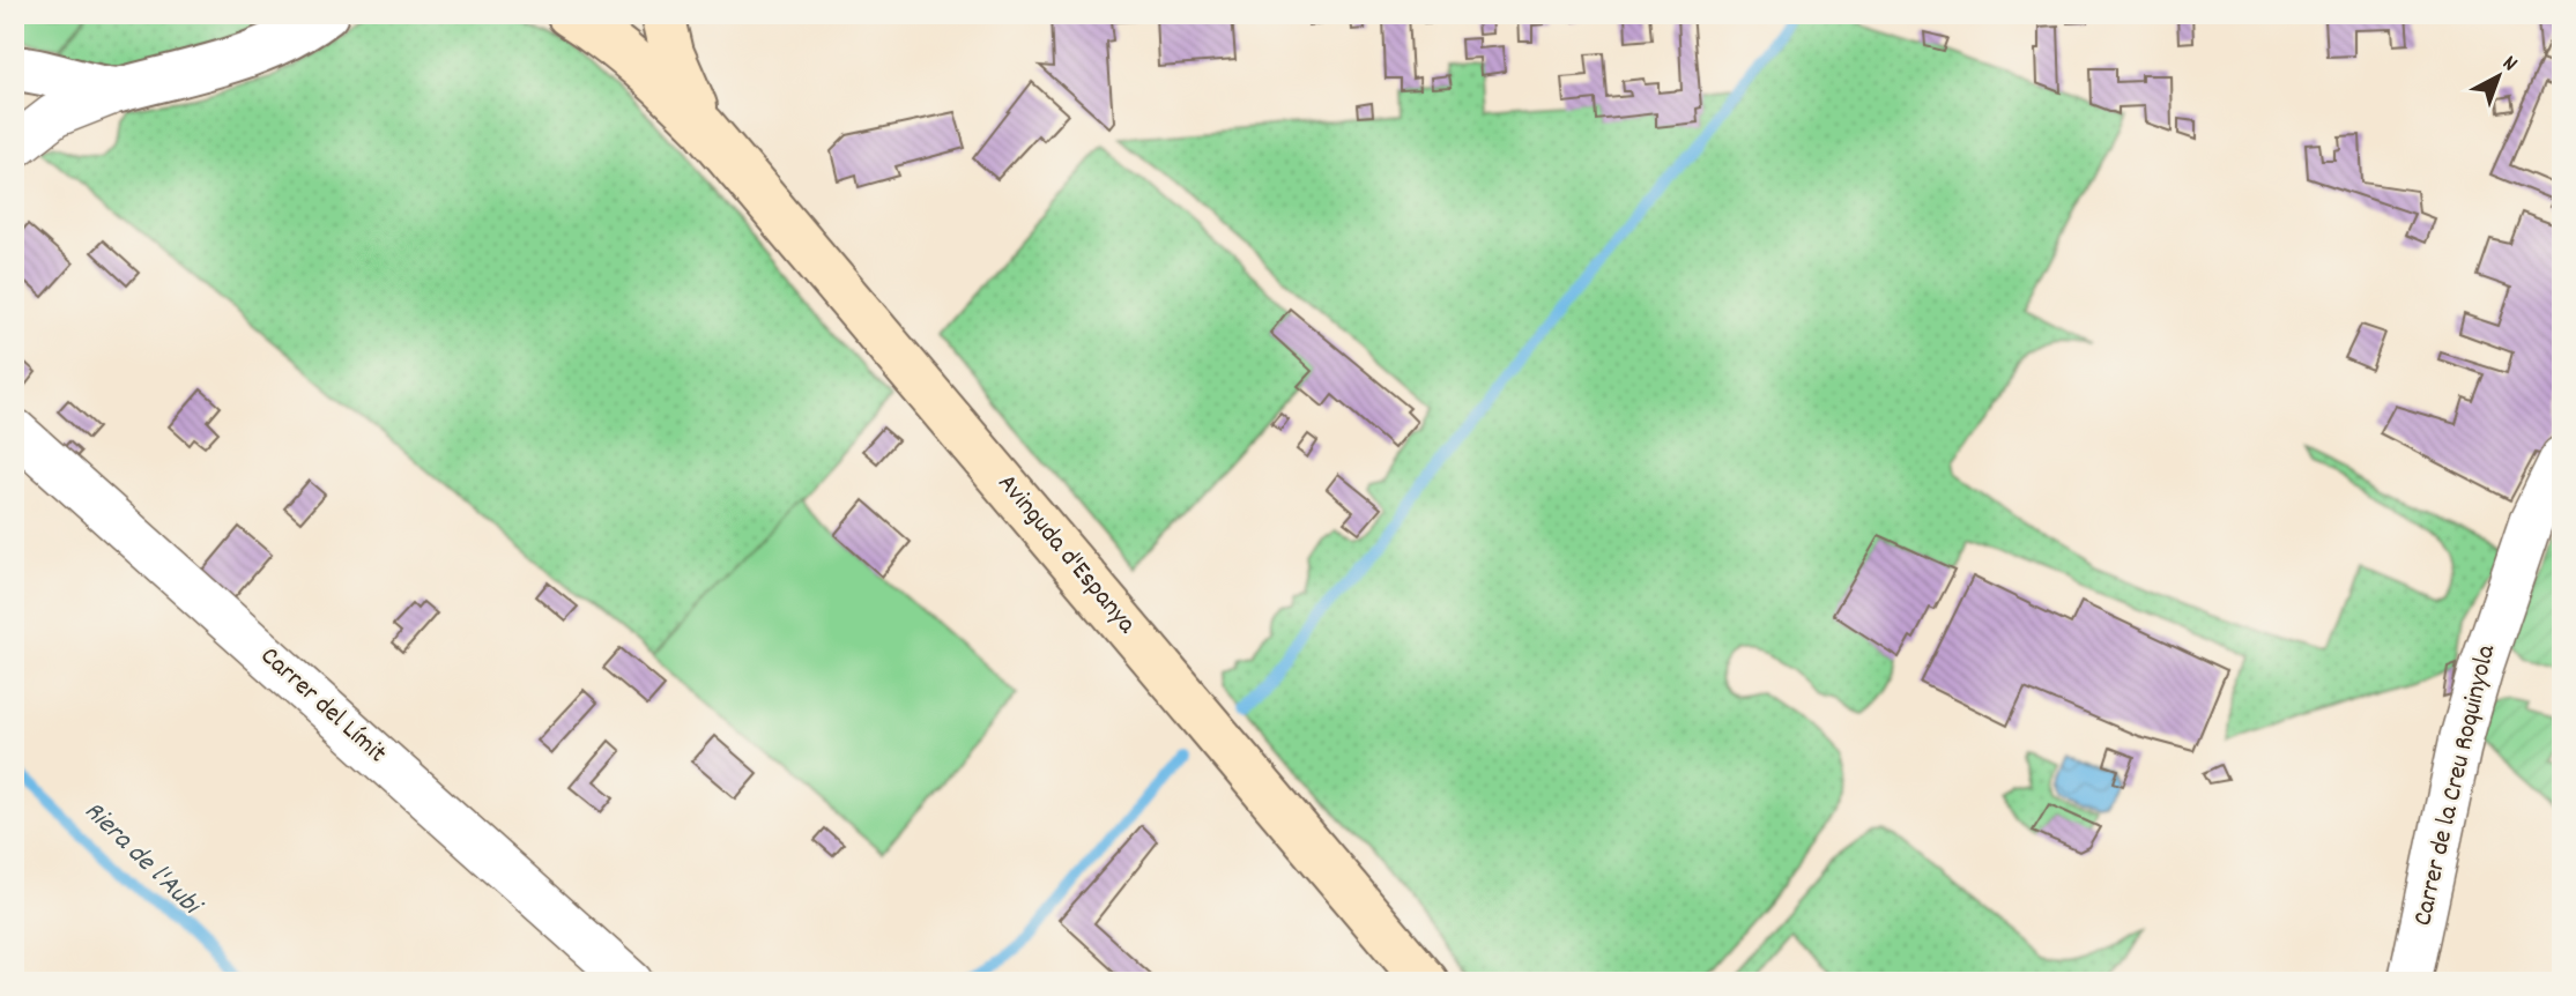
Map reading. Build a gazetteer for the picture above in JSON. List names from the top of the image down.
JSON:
{
  "streets": {
    "main road": ["Avinguda d'Espanya"],
    "street": ["Carrer del Límit", "Carrer de la Creu Roquinyola"]
  },
  "water": ["Riera de l'Aubi"],
  "north": "top right"
}
